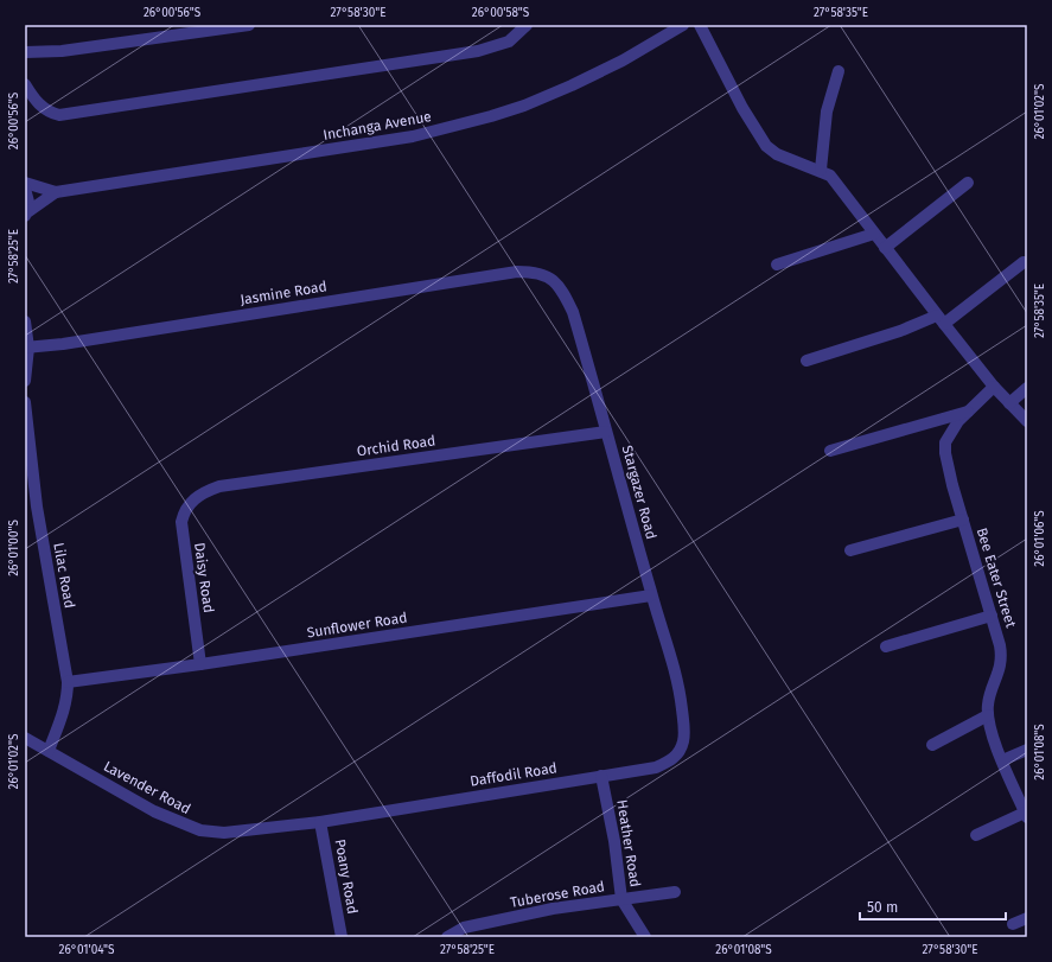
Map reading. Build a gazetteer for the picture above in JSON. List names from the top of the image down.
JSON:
{
  "streets": {
    "street": [
      "Inchanga Avenue",
      "Jasmine Road",
      "Orchid Road",
      "Stargazer Road",
      "Lilac Road",
      "Daisy Road",
      "Bee Eater Street",
      "Sunflower Road",
      "Daffodil Road",
      "Lavender Road",
      "Heather Road",
      "Poany Road",
      "Tuberose Road"
    ]
  },
  "crossings": [
    ["Jasmine Road", "Stargazer Road"],
    ["Orchid Road", "Stargazer Road"],
    ["Orchid Road", "Daisy Road"],
    ["Stargazer Road", "Sunflower Road"],
    ["Stargazer Road", "Daffodil Road"],
    ["Lilac Road", "Sunflower Road"],
    ["Lilac Road", "Lavender Road"],
    ["Daisy Road", "Sunflower Road"],
    ["Daffodil Road", "Lavender Road"],
    ["Daffodil Road", "Heather Road"],
    ["Daffodil Road", "Poany Road"],
    ["Lavender Road", "Poany Road"],
    ["Heather Road", "Tuberose Road"]
  ],
  "scale_bar": "50 m",
  "coordinates": [
    "26°00'56\"S",
    "27°58'30\"E",
    "26°00'58\"S",
    "27°58'35\"E",
    "26°01'02\"S",
    "27°58'25\"E",
    "26°01'06\"S",
    "26°01'00\"S",
    "26°01'08\"S",
    "26°01'04\"S"
  ]
}
